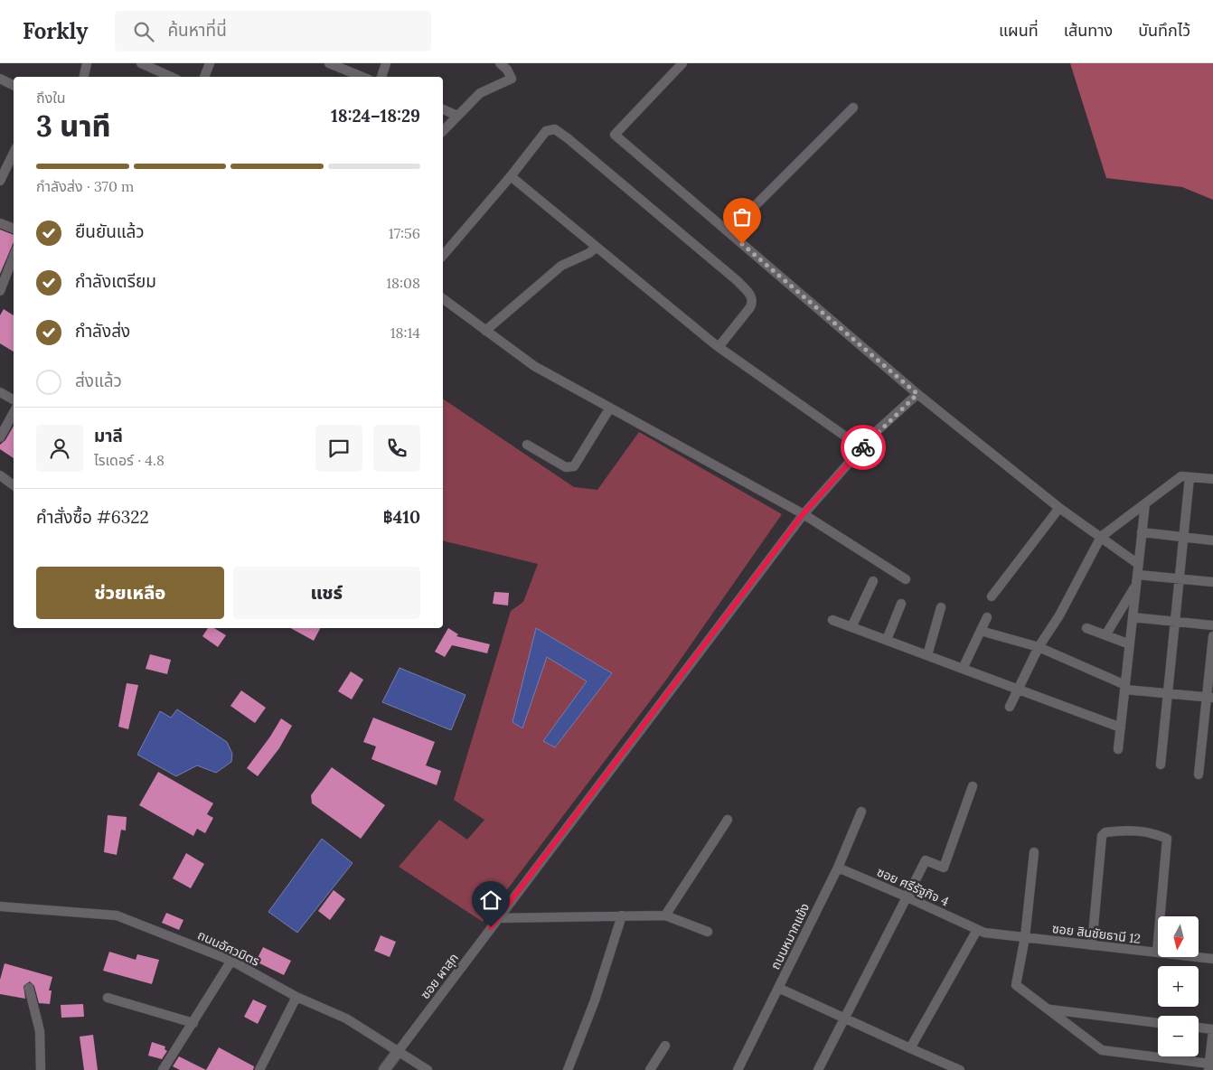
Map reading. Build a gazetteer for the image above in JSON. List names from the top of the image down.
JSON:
{
  "streets": {
    "street": [
      "ซอย ศรีรัฐกิจ 4",
      "ซอย สินชัยธานี 12",
      "ถนนหมากแข้ง",
      "ถนนอัศวมิตร",
      "ซอย ผาสุก"
    ]
  },
  "crossings": [
    ["ซอย ศรีรัฐกิจ 4", "ซอย สินชัยธานี 12"],
    ["ซอย ศรีรัฐกิจ 4", "ถนนหมากแข้ง"],
    ["ถนนอัศวมิตร", "ซอย ผาสุก"]
  ],
  "north": "bottom",
  "page": {
    "header": "Forkly",
    "search": "ค้นหาที่นี่",
    "nav": ["แผนที่", "เส้นทาง", "บันทึกไว้"],
    "heading": ["3 นาที", "ถึงใน", "18:24–18:29"],
    "panel": [
      "มาลี",
      "ไรเดอร์ · 4.8",
      "คำสั่งซื้อ #6322",
      "฿410"
    ],
    "bar": "กำลังส่ง · 370 m",
    "list": [
      ["ยืนยันแล้ว", "17:56"],
      ["กำลังเตรียม", "18:08"],
      ["กำลังส่ง", "18:14"],
      "ส่งแล้ว"
    ],
    "buttons": ["ช่วยเหลือ", "แชร์"],
    "map_buttons": ["+", "−"]
  }
}
